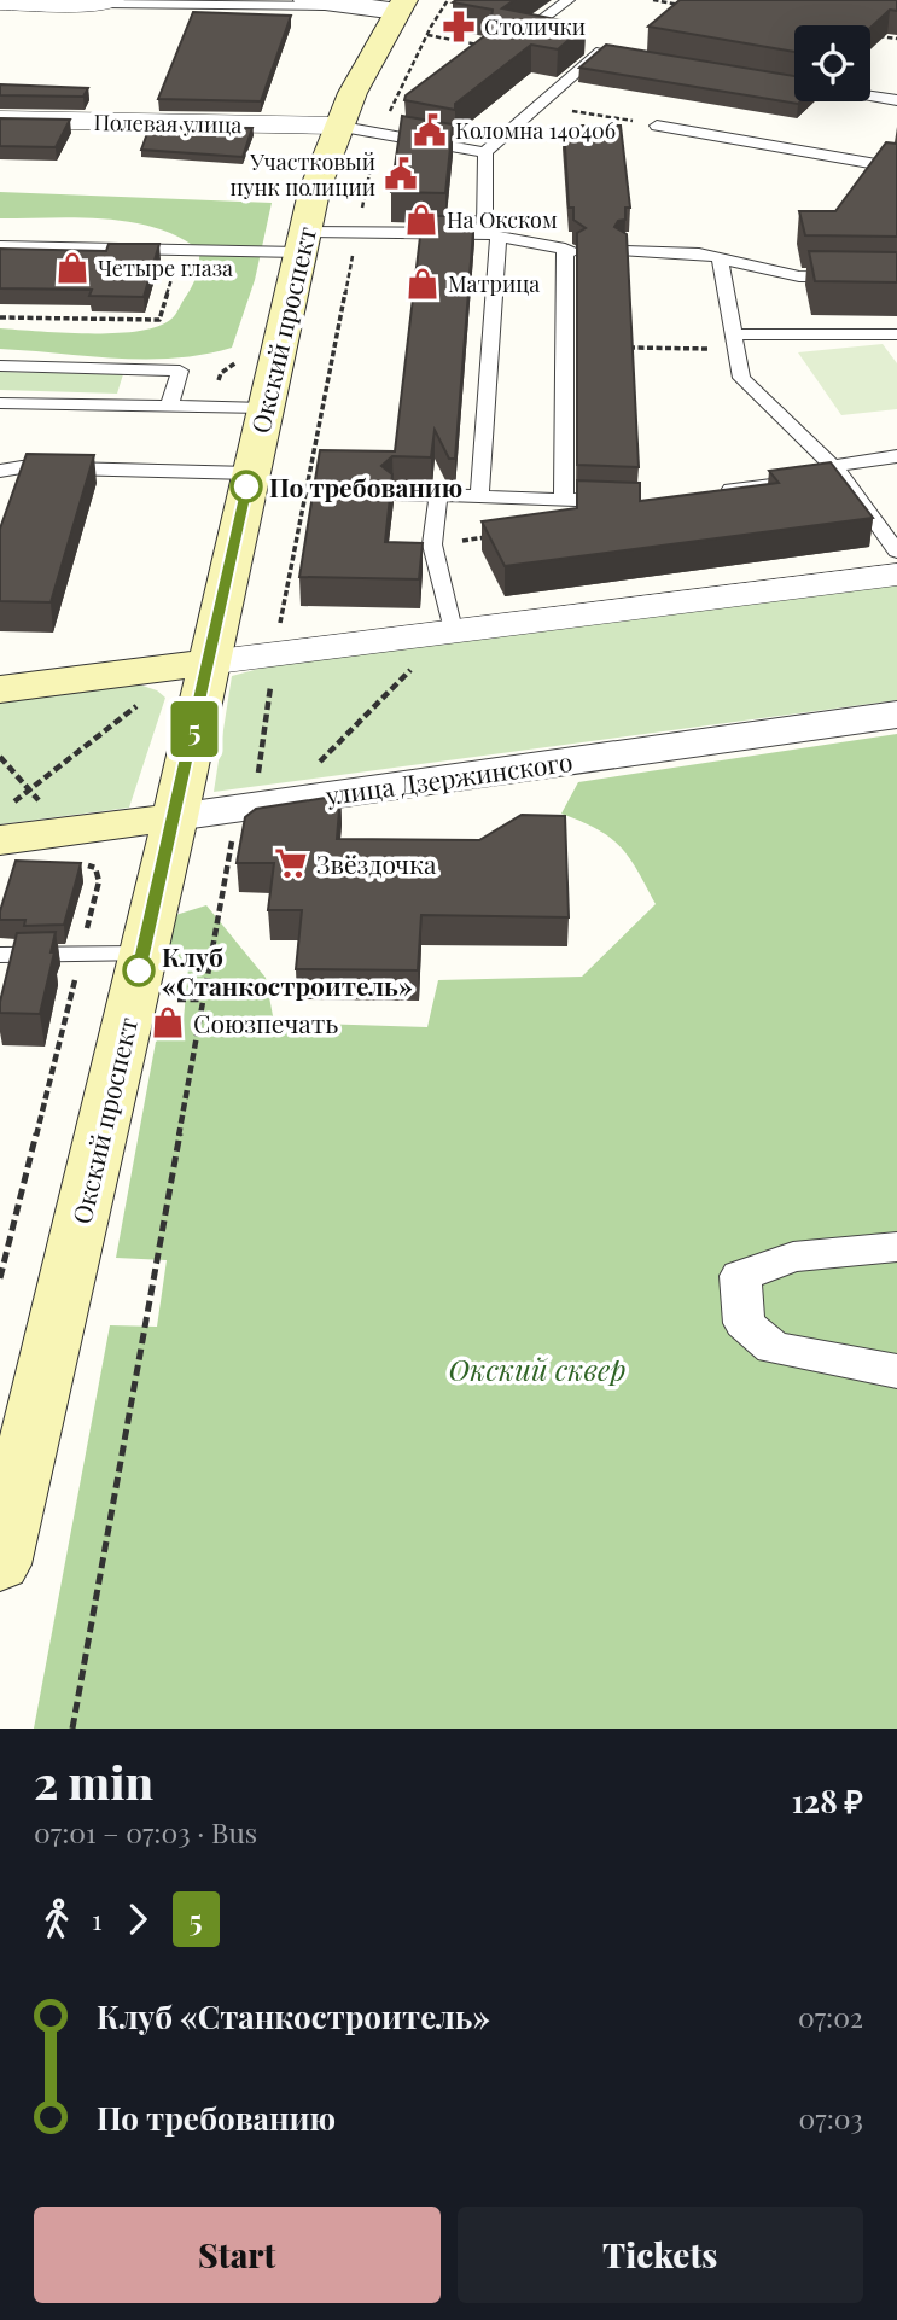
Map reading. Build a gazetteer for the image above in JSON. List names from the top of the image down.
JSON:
{
  "streets": {
    "main road": ["Окский проспект", "улица Дзержинского"],
    "street": ["Полевая улица"]
  },
  "crossings": [
    ["Полевая улица", "Окский проспект"],
    ["Окский проспект", "улица Дзержинского"]
  ],
  "parks": ["Окский сквер"],
  "places": {
    "pharmacy": ["Столички"],
    "public building": ["Коломна 140406", "Участковый пунк полиции"],
    "shop": [
      "На Окском",
      "Четыре глаза",
      "Матрица",
      "Союзпечать"
    ],
    "other": ["По требованию", "Клуб «Станкостроитель»"],
    "supermarket": ["Звёздочка"]
  },
  "lines": ["bus line 5"],
  "page": {
    "on_map": "5",
    "heading": ["2 min", "07:01 – 07:03 · Bus", "128 ₽"],
    "legs": ["1", "5"],
    "list": [
      {
        "name": "Клуб «Станкостроитель»",
        "value": "07:02"
      },
      {
        "name": "По требованию",
        "value": "07:03"
      }
    ],
    "buttons": ["Start", "Tickets"]
  }
}
